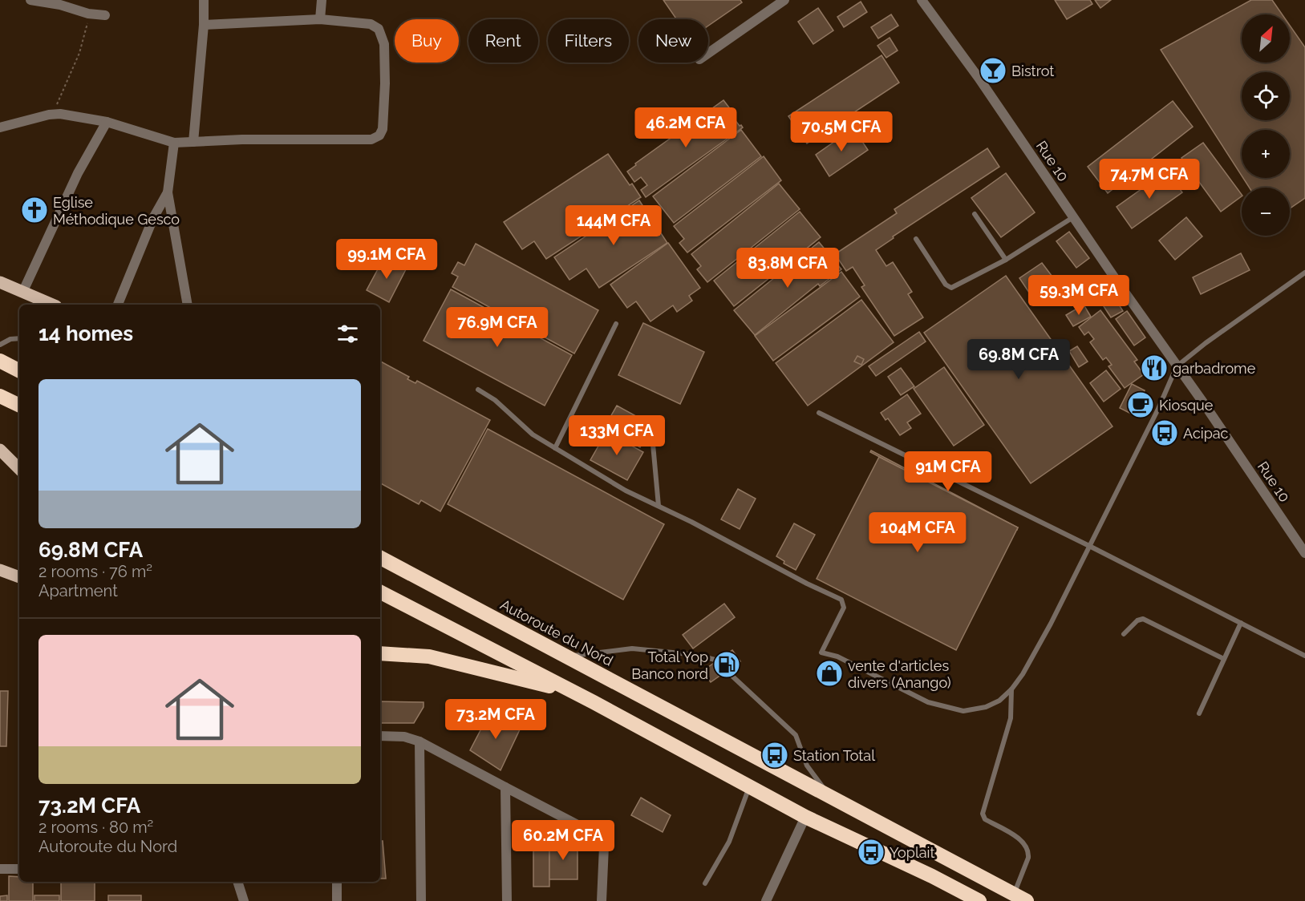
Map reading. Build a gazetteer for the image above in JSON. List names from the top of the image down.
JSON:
{
  "streets": {
    "highway": ["Autoroute du Nord"],
    "street": ["Rue 10"]
  },
  "places": {
    "bar": ["Bistrot"],
    "church": ["Eglise Méthodique Gesco"],
    "restaurant": ["garbadrome"],
    "cafe": ["Kiosque"],
    "bus stop": ["Acipac", "Station Total", "Yoplait"],
    "fuel station": ["Total Yop Banco nord"],
    "shop": ["vente d'articles divers (Anango)"]
  },
  "north": "top right",
  "page": {
    "map_buttons": ["+", "−"],
    "chip": [
      "Buy",
      "Rent",
      "Filters",
      "New"
    ],
    "price": [
      "46.2M CFA",
      "70.5M CFA",
      "74.7M CFA",
      "144M CFA",
      "99.1M CFA",
      "83.8M CFA",
      "59.3M CFA",
      "76.9M CFA",
      "69.8M CFA",
      "133M CFA",
      "91M CFA",
      "104M CFA",
      "73.2M CFA",
      "60.2M CFA"
    ],
    "heading": "14 homes",
    "list": [
      {
        "name": "69.8M CFA",
        "note": "2 rooms · 76 m² · Apartment"
      },
      {
        "name": "73.2M CFA",
        "note": "2 rooms · 80 m² · Autoroute du Nord"
      }
    ]
  }
}
